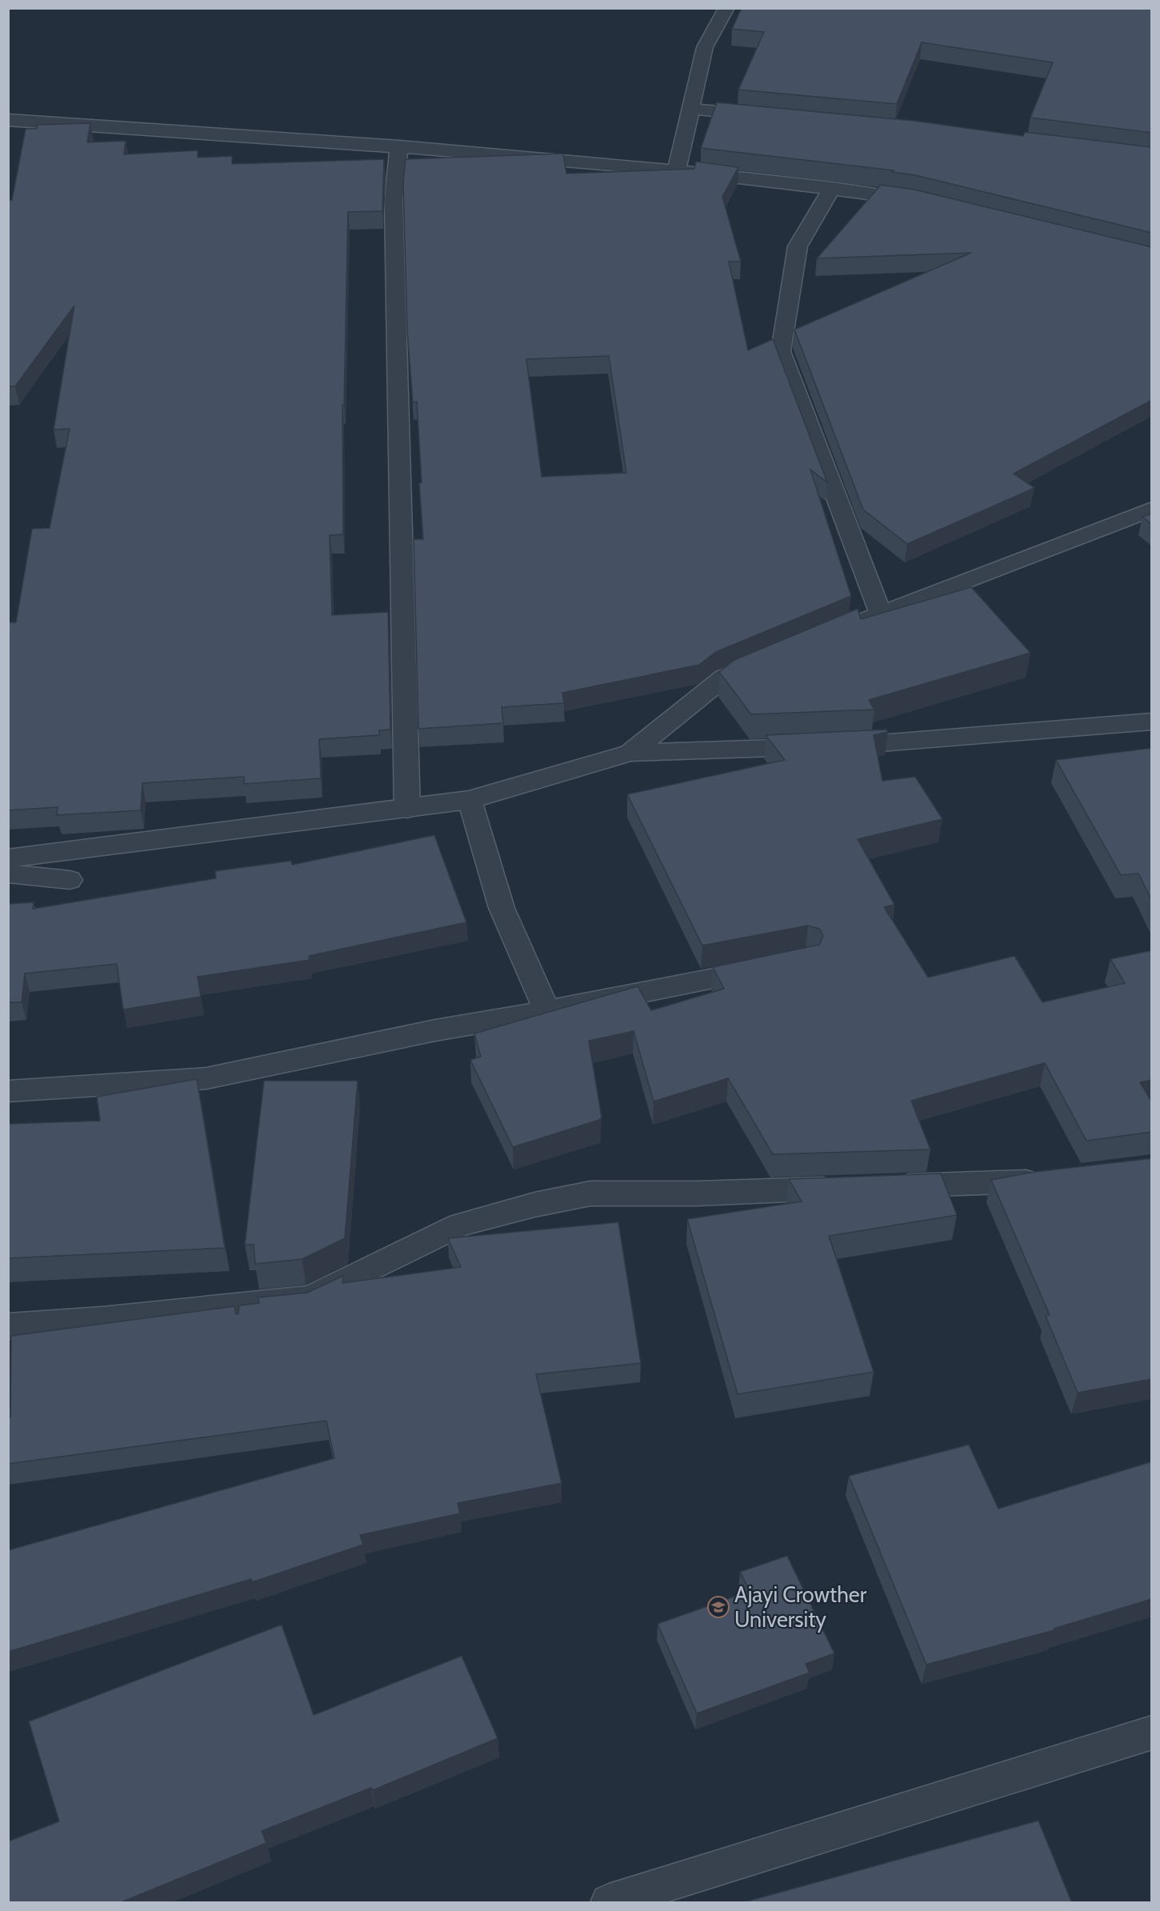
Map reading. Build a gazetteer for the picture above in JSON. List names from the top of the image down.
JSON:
{
  "places": {
    "school or university": ["Ajayi Crowther University"]
  }
}
